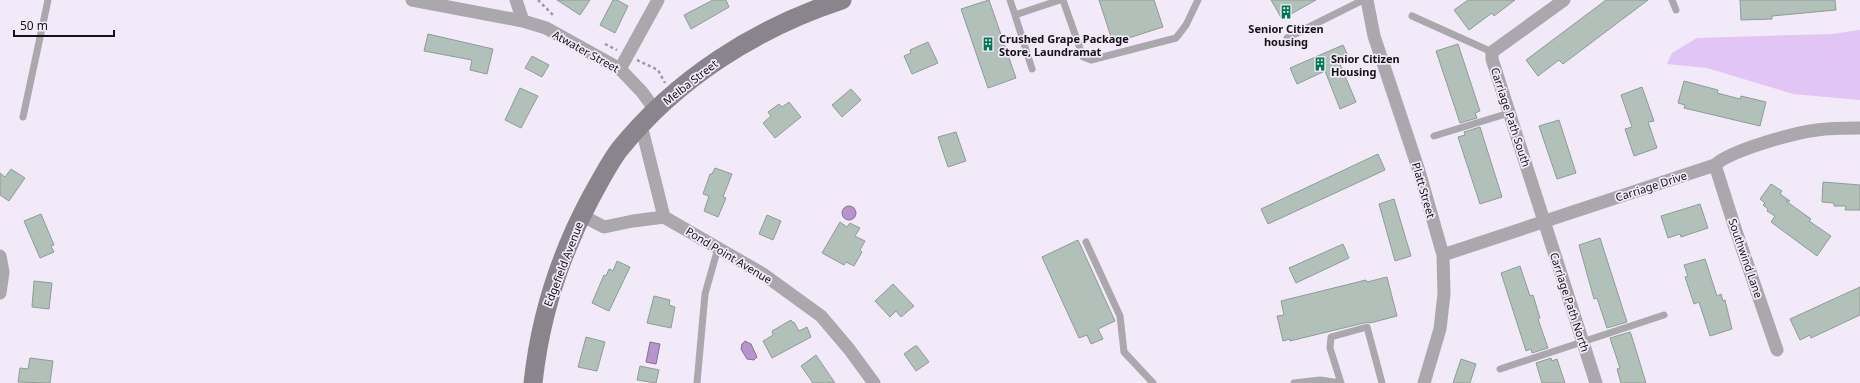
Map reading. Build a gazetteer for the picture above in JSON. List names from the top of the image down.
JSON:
{
  "streets": {
    "main road": ["Melba Street", "Edgefield Avenue"],
    "street": [
      "Atwater Street",
      "Carriage Path South",
      "Carriage Drive",
      "Platt Street",
      "Pond Point Avenue",
      "Southwind Lane",
      "Carriage Path North"
    ]
  },
  "crossings": [
    ["Atwater Street", "Melba Street"],
    ["Melba Street", "Edgefield Avenue"],
    ["Carriage Path South", "Carriage Drive"],
    ["Carriage Path South", "Carriage Path North"],
    ["Carriage Drive", "Platt Street"],
    ["Carriage Drive", "Southwind Lane"],
    ["Carriage Drive", "Carriage Path North"]
  ],
  "places": {
    "building": ["Senior Citizen housing", "Crushed Grape Package Store, Laundramat", "Snior Citizen Housing"]
  },
  "scale_bar": "50 m"
}
